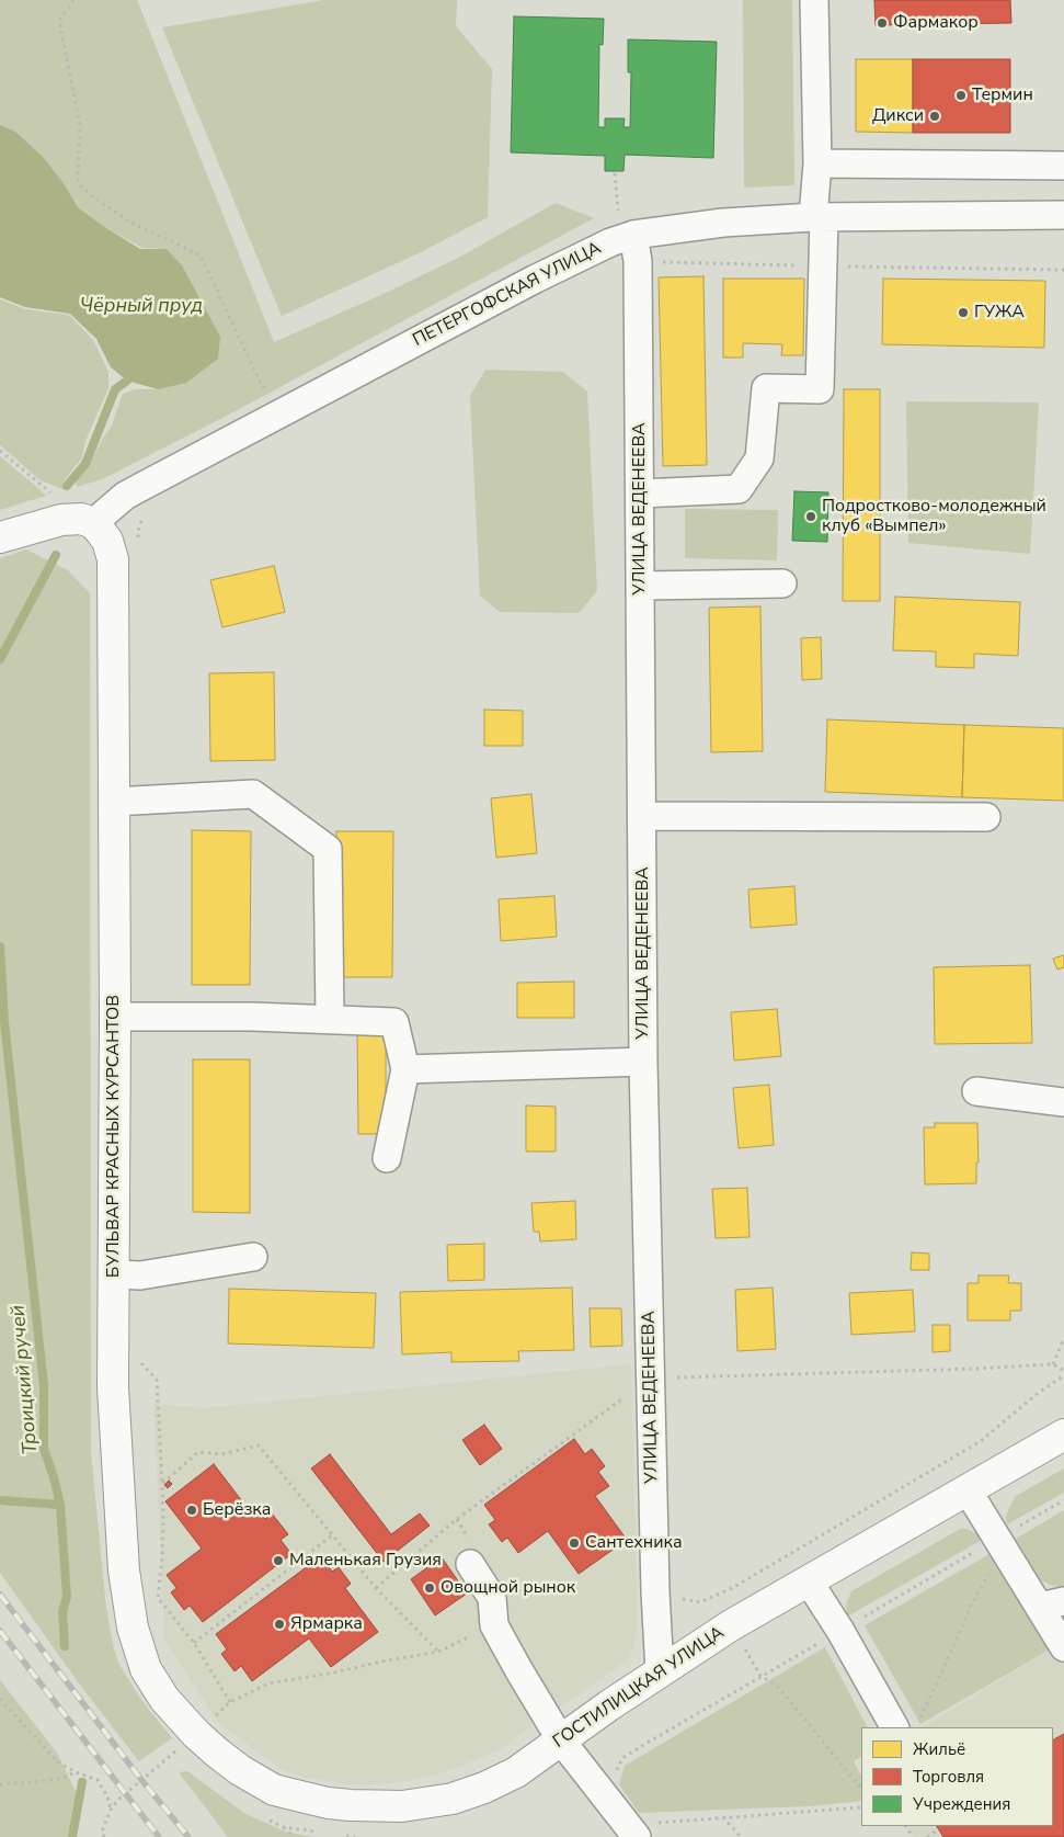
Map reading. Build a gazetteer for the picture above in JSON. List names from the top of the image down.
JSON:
{
  "streets": {
    "main road": ["БУЛЬВАР КРАСНЫХ КУРСАНТОВ", "ГОСТИЛИЦКАЯ УЛИЦА"],
    "street": ["ПЕТЕРГОФСКАЯ УЛИЦА", "УЛИЦА ВЕДЕНЕЕВА"]
  },
  "crossings": [
    ["ПЕТЕРГОФСКАЯ УЛИЦА", "УЛИЦА ВЕДЕНЕЕВА"],
    ["ПЕТЕРГОФСКАЯ УЛИЦА", "БУЛЬВАР КРАСНЫХ КУРСАНТОВ"],
    ["УЛИЦА ВЕДЕНЕЕВА", "ГОСТИЛИЦКАЯ УЛИЦА"],
    ["БУЛЬВАР КРАСНЫХ КУРСАНТОВ", "ГОСТИЛИЦКАЯ УЛИЦА"]
  ],
  "water": ["Чёрный пруд", "Троицкий ручей"],
  "places": [
    "Фармакор",
    "Термин",
    "Дикси",
    "ГУЖА",
    "Подростково-молодежный клуб «Вымпел»",
    "Берёзка",
    "Сантехника",
    "Маленькая Грузия",
    "Овощной рынок",
    "Ярмарка"
  ],
  "legend": ["Жильё", "Торговля", "Учреждения"]
}
